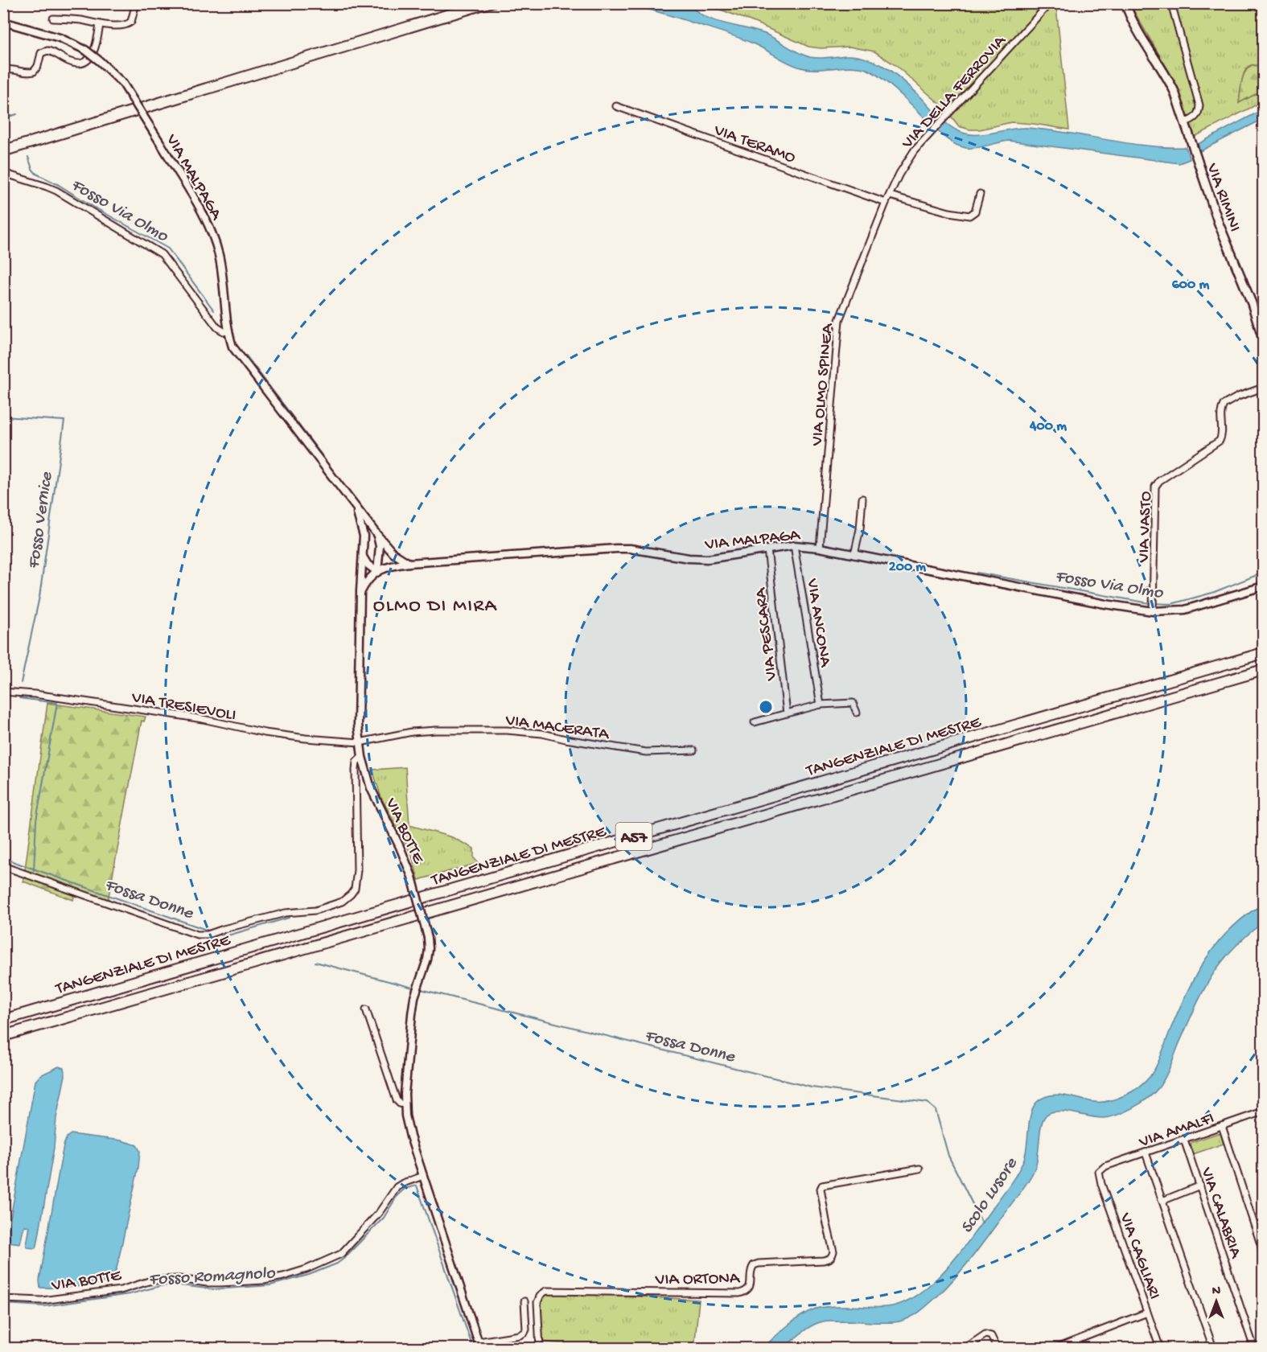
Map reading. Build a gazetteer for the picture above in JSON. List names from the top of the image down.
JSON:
{
  "streets": {
    "highway": ["TANGENZIALE DI MESTRE", "A57"],
    "main road": ["VIA RIMINI"],
    "street": [
      "VIA DELLA FERROVIA",
      "VIA TERAMO",
      "VIA MALPAGA",
      "VIA OLMO SPINEA",
      "VIA VASTO",
      "VIA ANCONA",
      "VIA PESCARA",
      "VIA TRESIEVOLI",
      "VIA MACERATA",
      "VIA BOTTE",
      "VIA AMALFI",
      "VIA CALABRIA",
      "VIA CAGLIARI",
      "VIA ORTONA"
    ]
  },
  "crossings": [
    ["VIA DELLA FERROVIA", "VIA TERAMO"],
    ["VIA DELLA FERROVIA", "VIA OLMO SPINEA"],
    ["VIA TERAMO", "VIA OLMO SPINEA"],
    ["VIA MALPAGA", "VIA OLMO SPINEA"],
    ["VIA MALPAGA", "VIA VASTO"],
    ["VIA MALPAGA", "VIA ANCONA"],
    ["VIA MALPAGA", "VIA PESCARA"],
    ["VIA MALPAGA", "VIA BOTTE"],
    ["VIA TRESIEVOLI", "VIA MACERATA"],
    ["VIA TRESIEVOLI", "VIA BOTTE"],
    ["VIA MACERATA", "VIA BOTTE"],
    ["VIA AMALFI", "VIA CALABRIA"],
    ["VIA AMALFI", "VIA CAGLIARI"]
  ],
  "districts": ["OLMO DI MIRA"],
  "water": [
    "Fosso Via Olmo",
    "Fosso Vernice",
    "Fossa Donne",
    "Scolo Lusore",
    "Fosso Romagnolo"
  ],
  "north": "top",
  "rings": ["600 m", "400 m", "200 m"]
}
